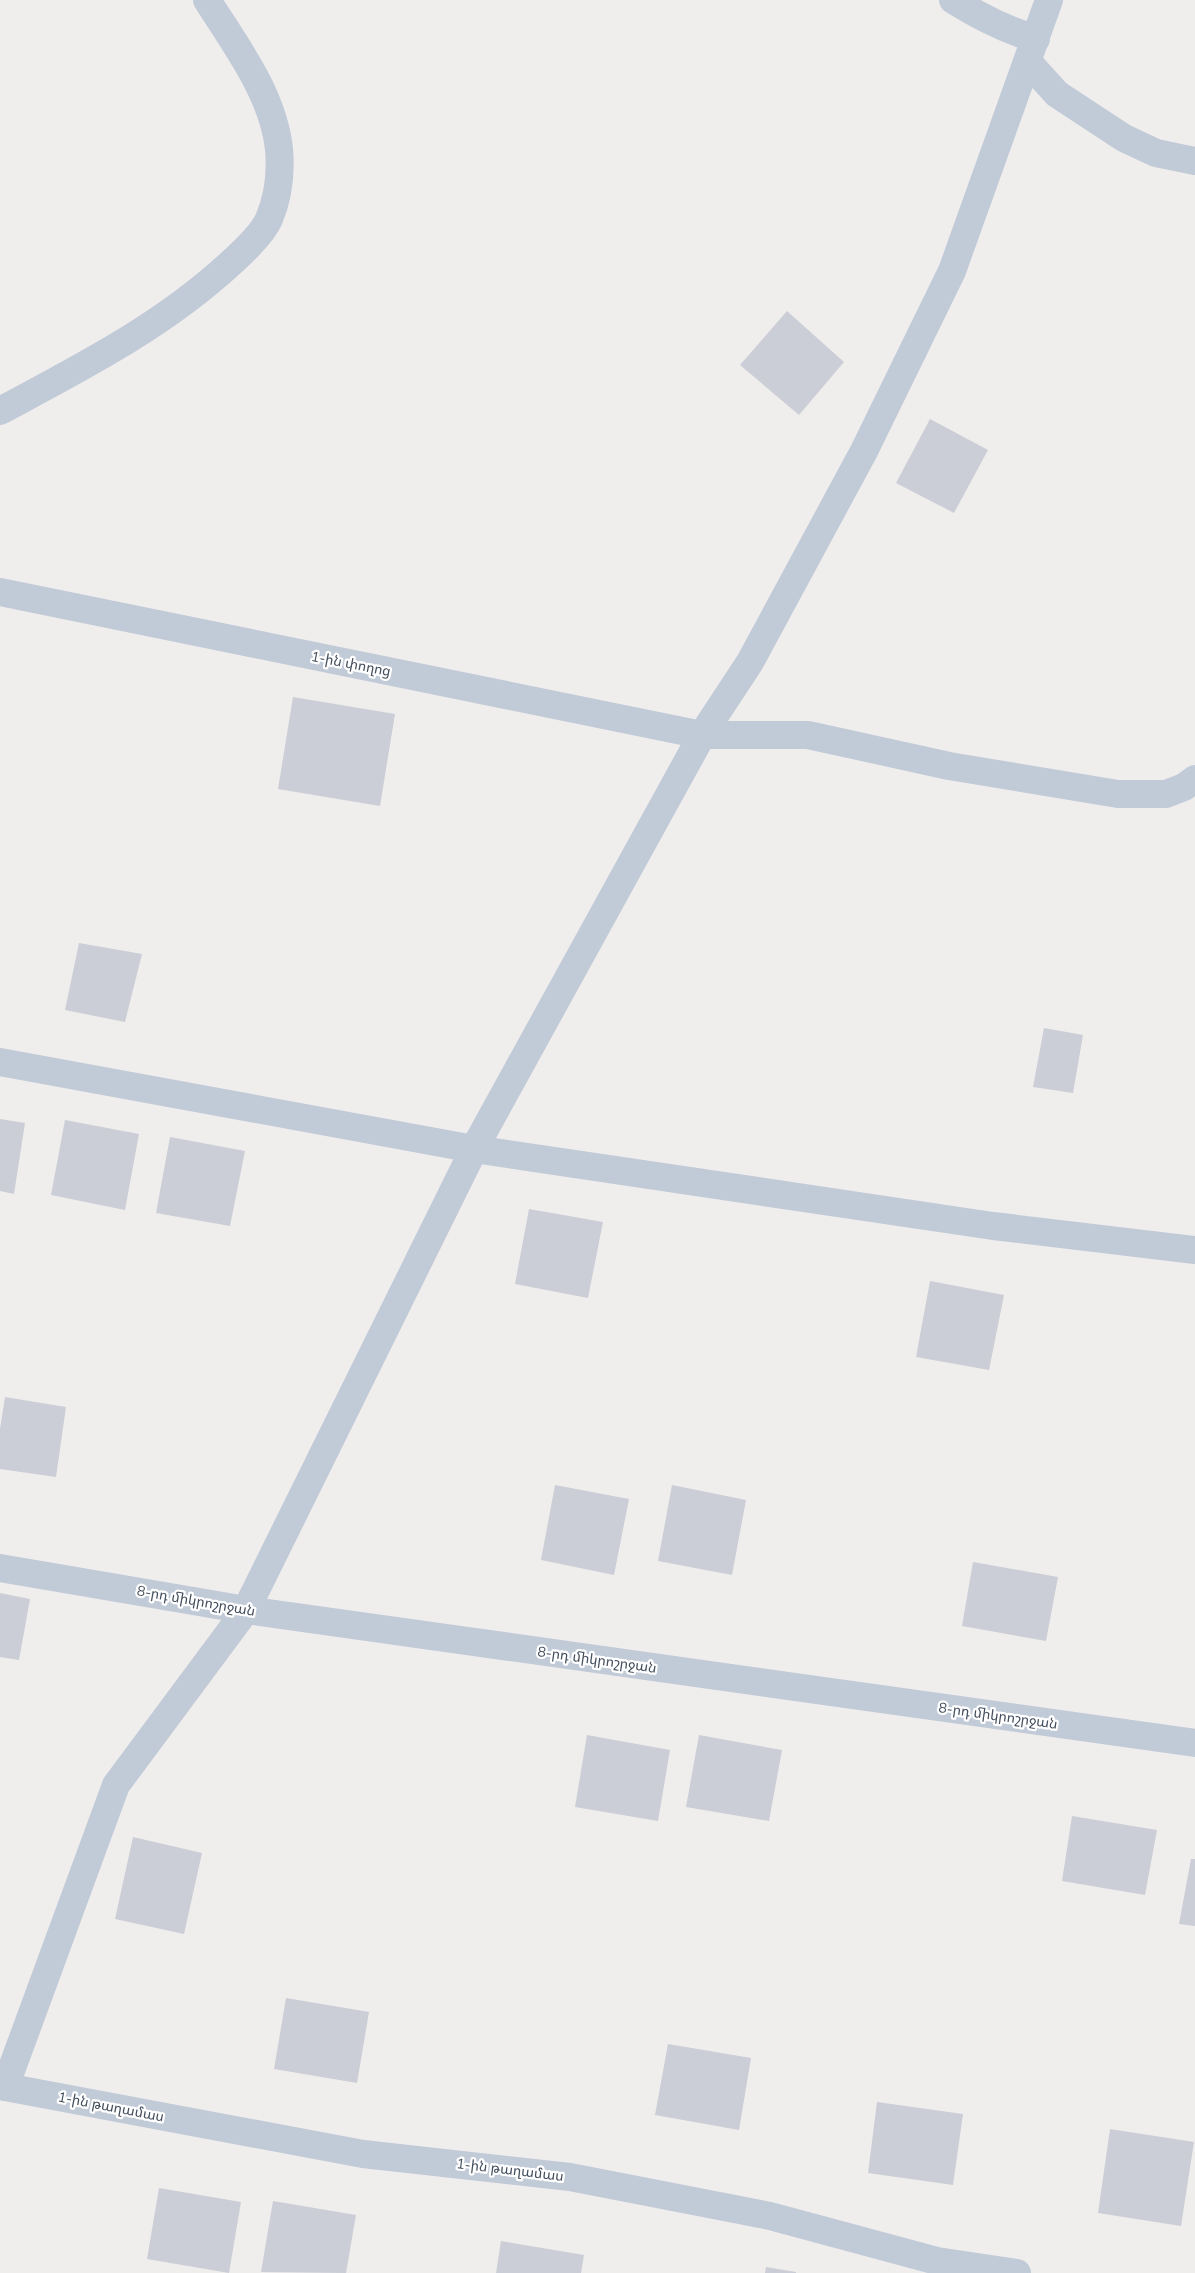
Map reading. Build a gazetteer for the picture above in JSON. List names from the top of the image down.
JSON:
{
  "streets": {
    "street": ["1-ին փողոց", "8-րդ միկրոշրջան", "1-ին թաղամաս"]
  }
}
